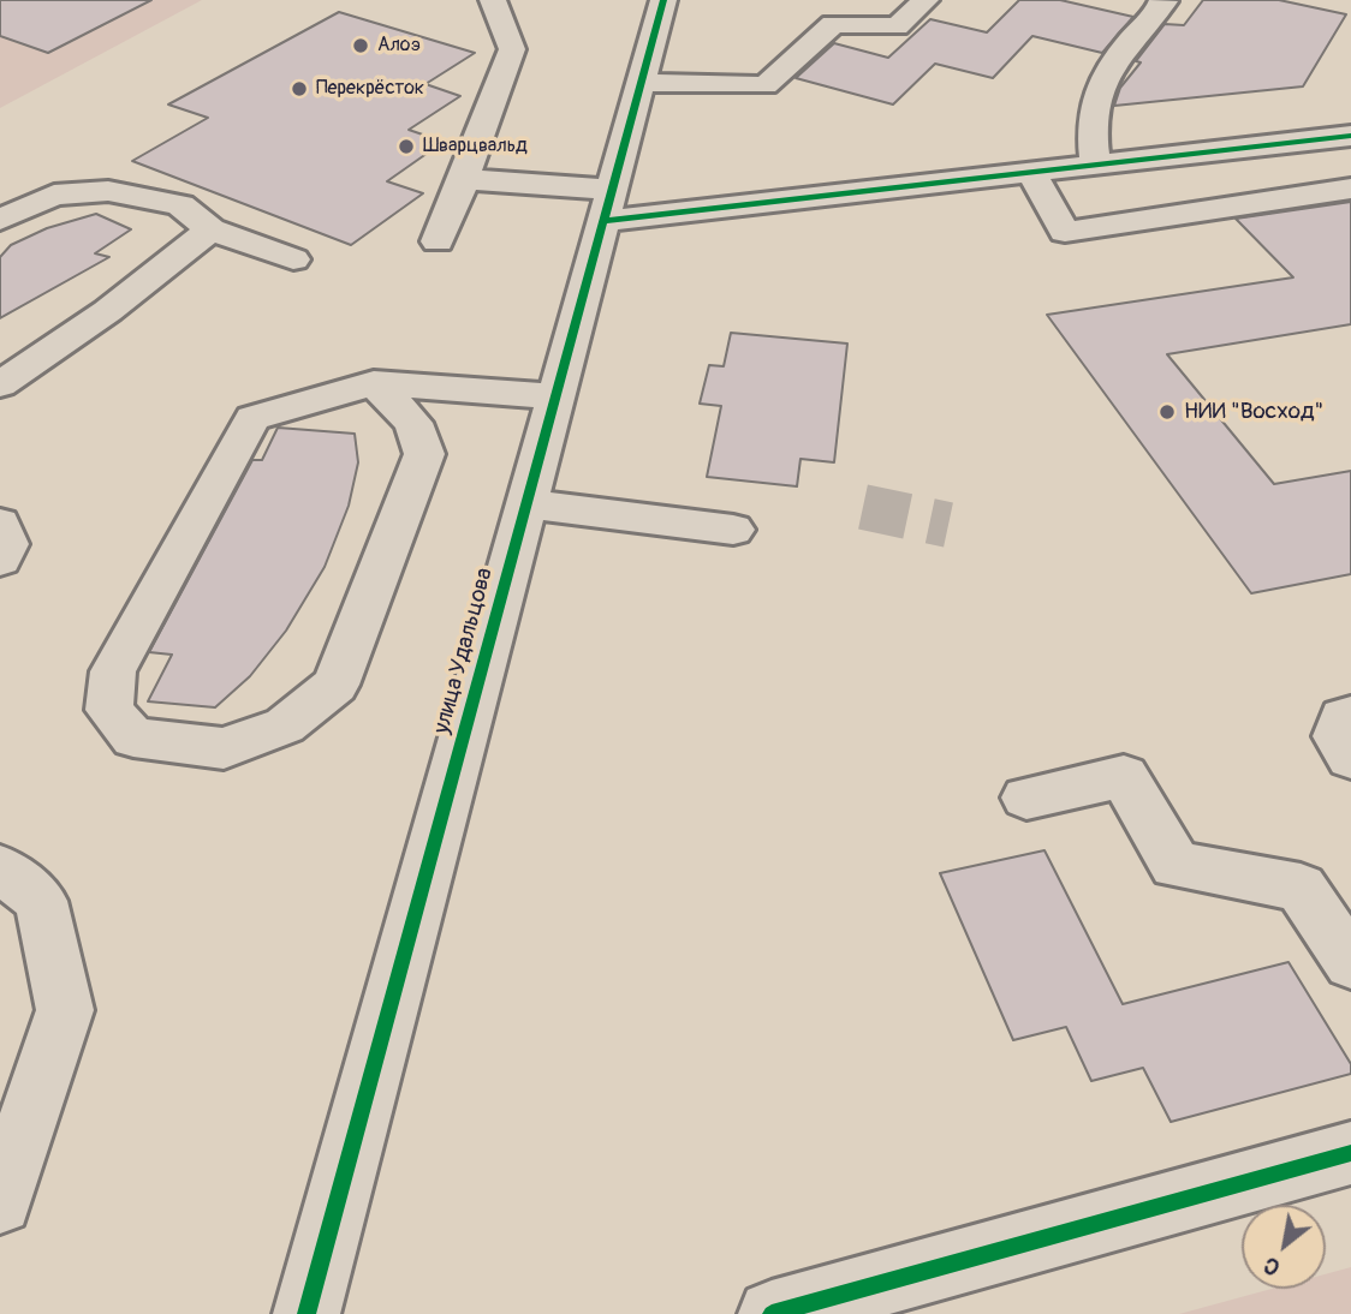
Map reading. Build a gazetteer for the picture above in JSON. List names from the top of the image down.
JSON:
{
  "streets": {
    "street": ["улица Удальцова"]
  },
  "places": [
    "Алоэ",
    "Перекрёсток",
    "Шварцвальд",
    "НИИ \"Восход\""
  ],
  "north": "bottom left"
}
